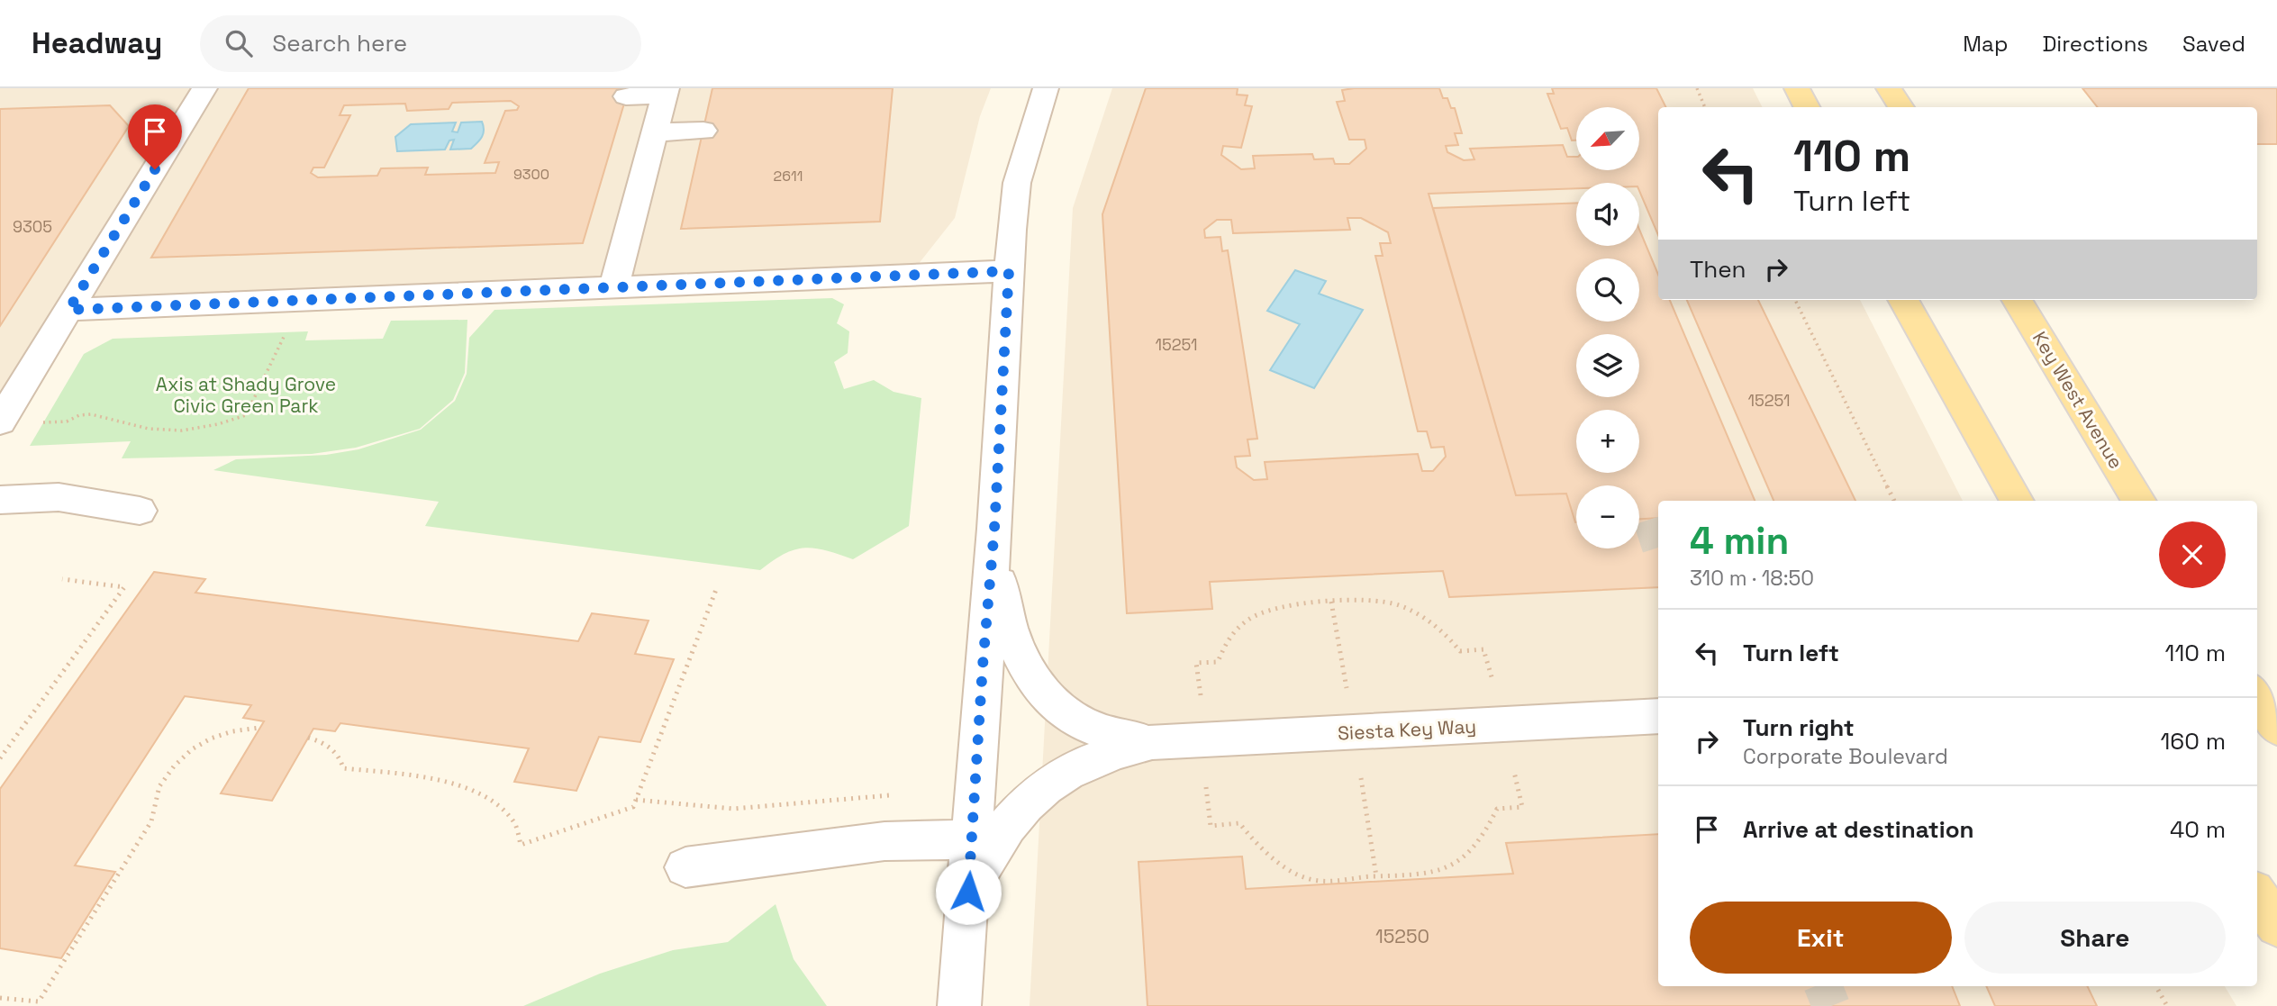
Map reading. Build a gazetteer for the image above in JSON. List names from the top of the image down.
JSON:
{
  "streets": {
    "main road": ["Key West Avenue"],
    "street": ["Siesta Key Way"]
  },
  "parks": ["Axis at Shady Grove Civic Green Park"],
  "house_numbers": [
    "9300",
    "2611",
    "9305",
    "15251",
    "15251",
    "15250"
  ],
  "north": "bottom left",
  "page": {
    "header": "Headway",
    "search": "Search here",
    "nav": ["Map", "Directions", "Saved"],
    "map_buttons": ["+", "−"],
    "turn": ["110 m", "Turn left"],
    "then": "Then",
    "heading": ["4 min", "310 m · 18:50"],
    "list": [
      {
        "name": "Turn left",
        "value": "110 m"
      },
      {
        "name": "Turn right",
        "note": "Corporate Boulevard",
        "value": "160 m"
      },
      {
        "name": "Arrive at destination",
        "value": "40 m"
      }
    ],
    "buttons": ["Exit", "Share"]
  }
}
